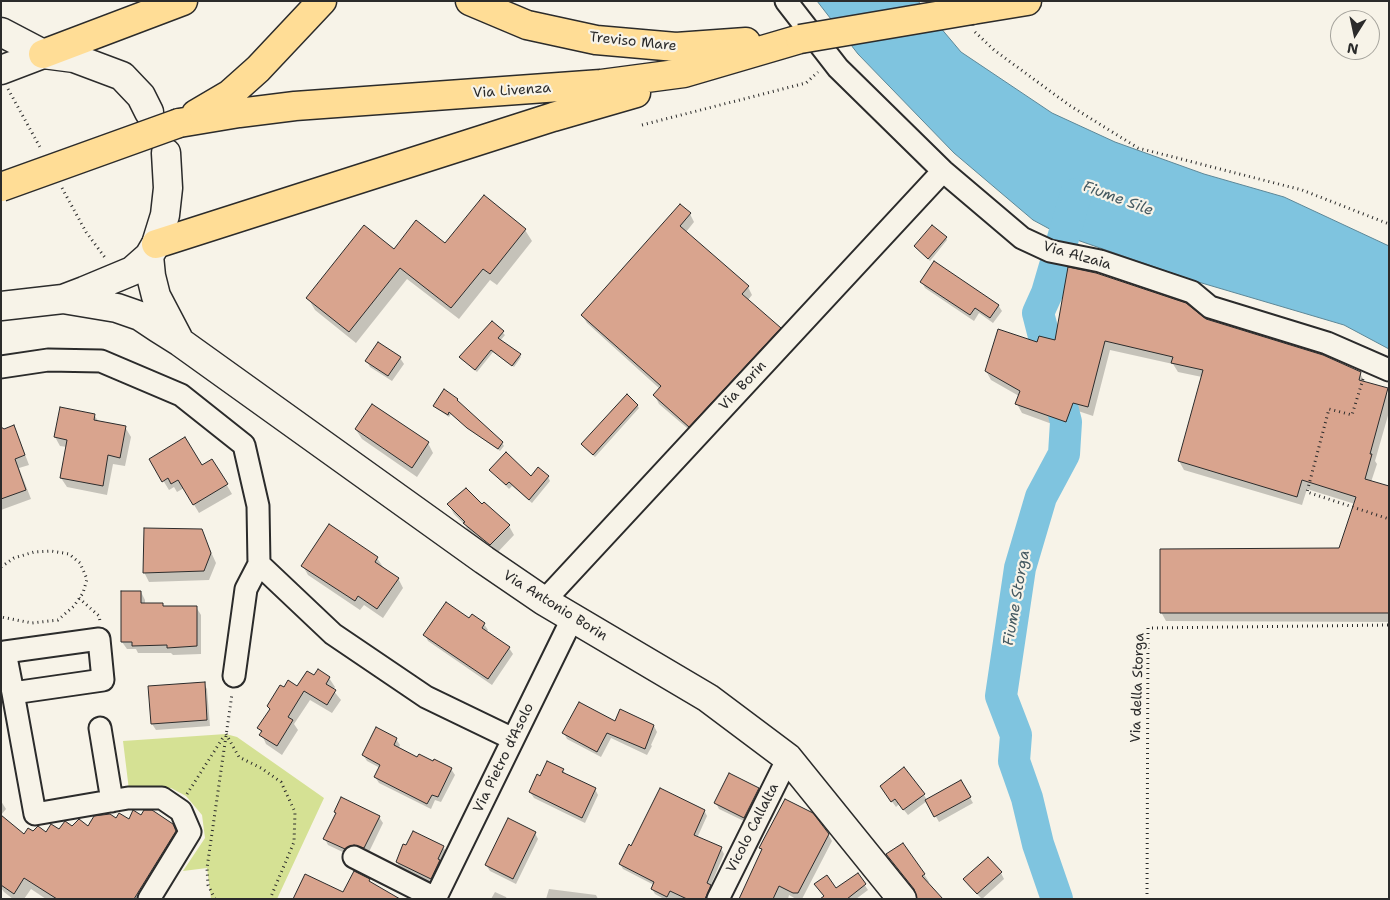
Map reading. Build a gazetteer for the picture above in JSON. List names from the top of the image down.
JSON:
{
  "streets": {
    "highway": ["Treviso Mare", "Via Livenza"],
    "main road": ["Via Antonio Borin"],
    "street": [
      "Via Alzaia",
      "Via Borin",
      "Via Pietro d'Asolo",
      "Vicolo Callalta"
    ],
    "path": ["Via della Storga"]
  },
  "crossings": [
    ["Treviso Mare", "Via Livenza"],
    ["Via Alzaia", "Via Borin"],
    ["Via Borin", "Via Antonio Borin"],
    ["Via Antonio Borin", "Via Pietro d'Asolo"],
    ["Via Antonio Borin", "Vicolo Callalta"]
  ],
  "water": ["Fiume Sile", "Fiume Storga"],
  "north": "bottom"
}
